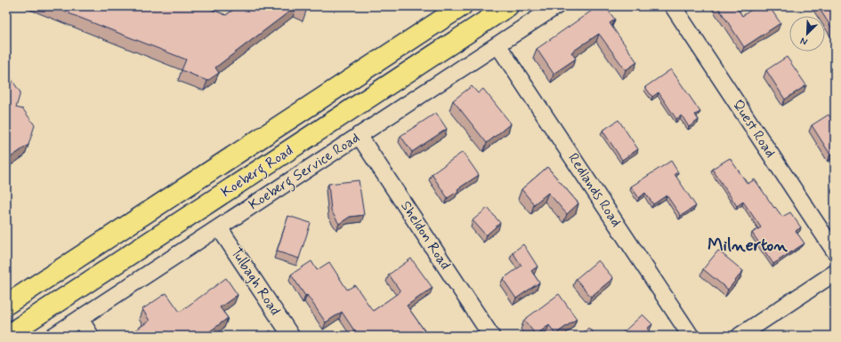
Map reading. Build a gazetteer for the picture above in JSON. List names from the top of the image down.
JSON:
{
  "streets": {
    "main road": ["Koeberg Road"],
    "street": [
      "Quest Road",
      "Koeberg Service Road",
      "Redlands Road",
      "Sheldon Road",
      "Tulbagh Road"
    ]
  },
  "crossings": [
    ["Koeberg Service Road", "Redlands Road"],
    ["Koeberg Service Road", "Sheldon Road"],
    ["Koeberg Service Road", "Tulbagh Road"]
  ],
  "districts": ["Milnerton"],
  "north": "bottom left"
}
